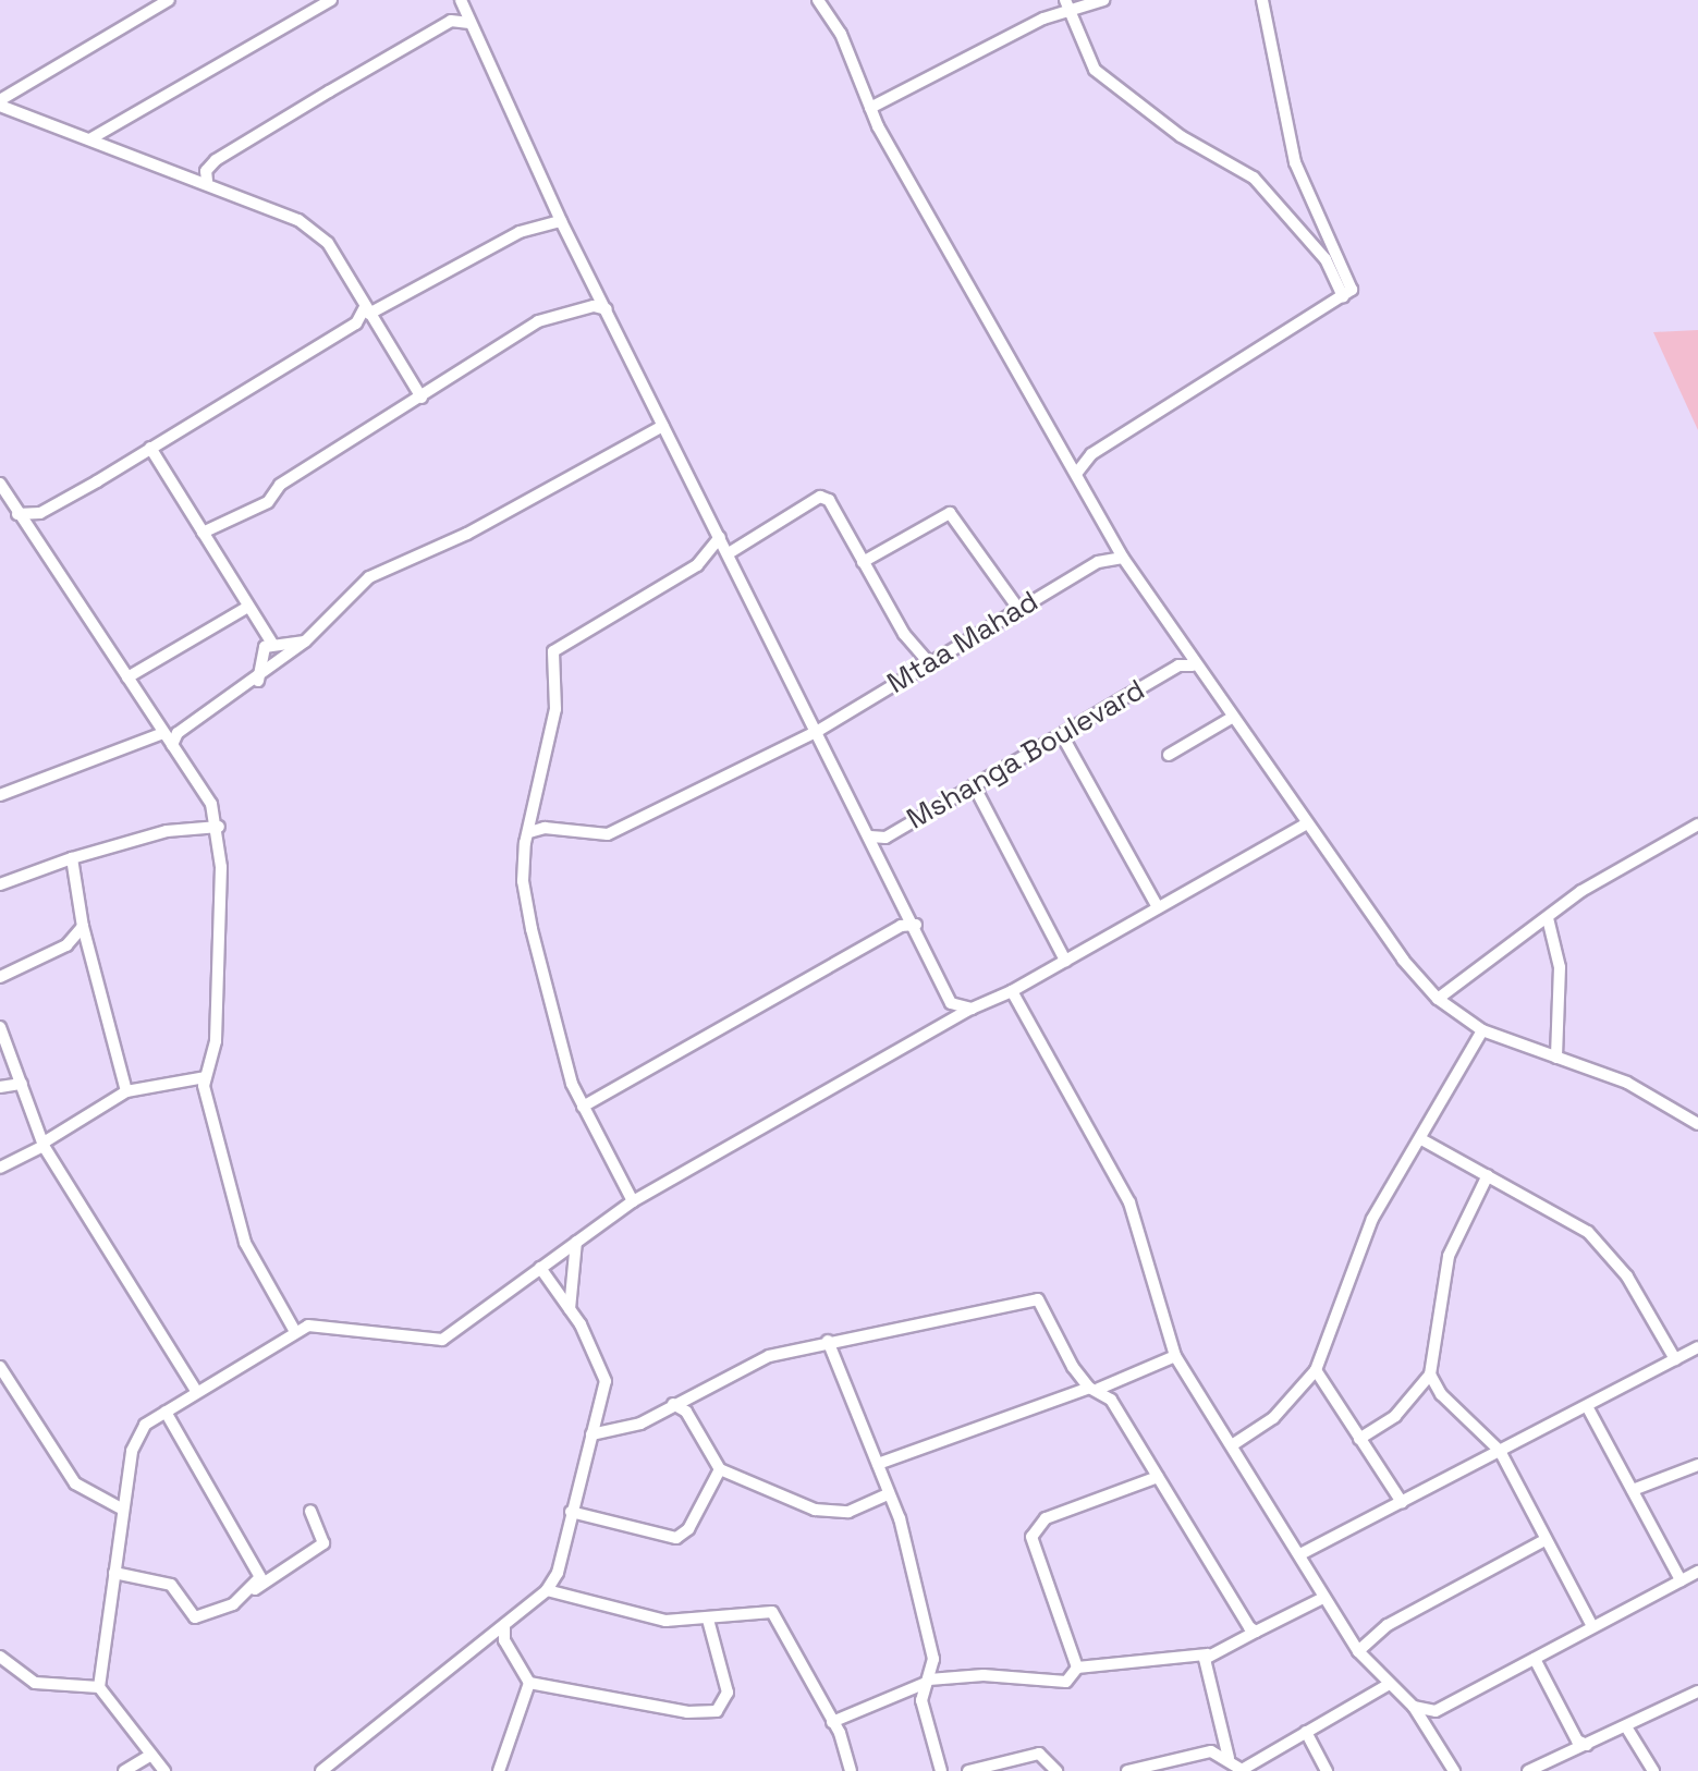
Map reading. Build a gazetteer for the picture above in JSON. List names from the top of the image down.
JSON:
{
  "streets": {
    "street": ["Mtaa Mahad", "Mshanga Boulevard"]
  }
}
